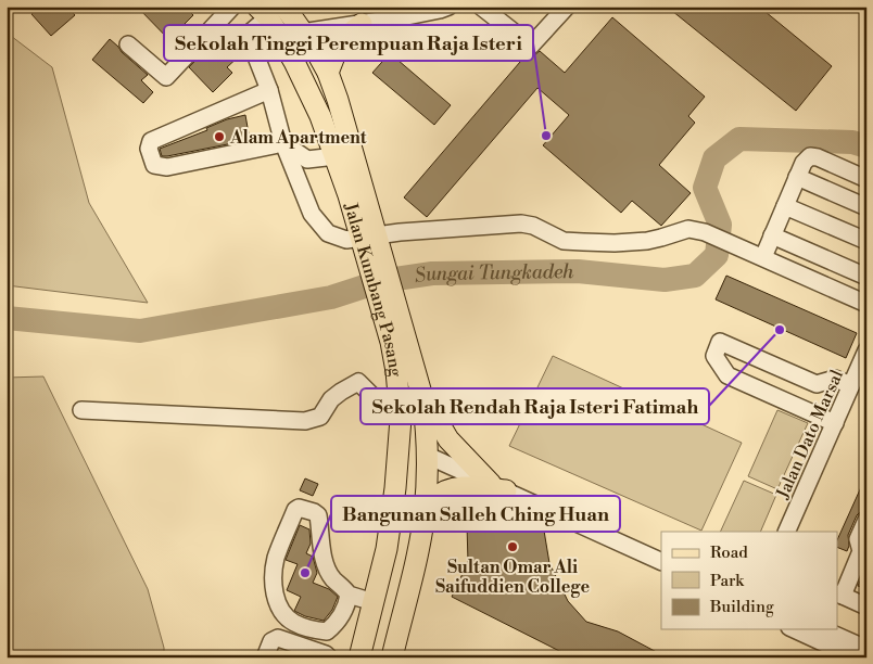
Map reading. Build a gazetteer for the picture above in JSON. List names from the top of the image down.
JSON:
{
  "streets": {
    "main road": ["Jalan Kumbang Pasang"],
    "street": ["Jalan Dato Marsal"]
  },
  "water": ["Sungai Tungkadeh"],
  "places": [
    "Sekolah Tinggi Perempuan Raja Isteri",
    "Alam Apartment",
    "Sekolah Rendah Raja Isteri Fatimah",
    "Sultan Omar Ali Saifuddien College",
    "Bangunan Salleh Ching Huan"
  ],
  "legend": ["Road", "Park", "Building"]
}
